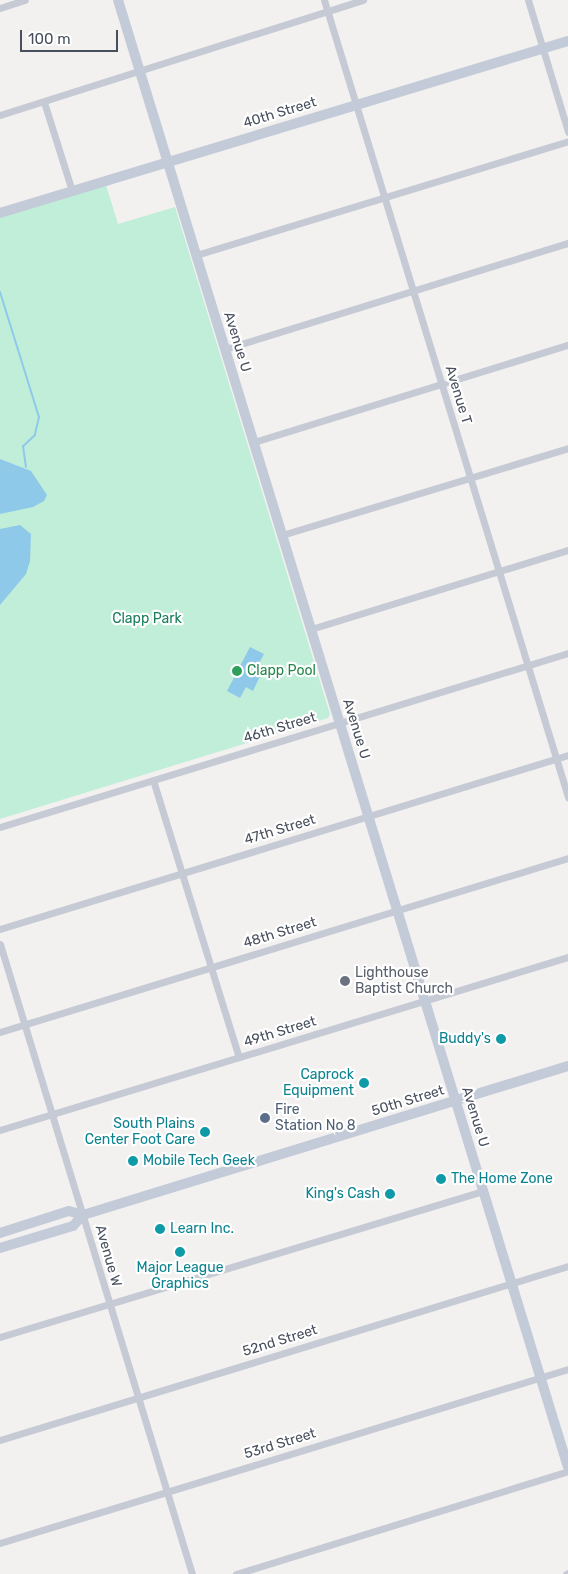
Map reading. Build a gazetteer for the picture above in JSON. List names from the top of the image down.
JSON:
{
  "streets": {
    "street": [
      "40th Street",
      "Avenue U",
      "Avenue T",
      "46th Street",
      "47th Street",
      "48th Street",
      "49th Street",
      "50th Street",
      "Avenue W",
      "52nd Street",
      "53rd Street"
    ]
  },
  "crossings": [
    ["40th Street", "Avenue U"],
    ["40th Street", "Avenue T"],
    ["Avenue U", "46th Street"],
    ["Avenue U", "47th Street"],
    ["Avenue U", "48th Street"],
    ["Avenue U", "49th Street"],
    ["Avenue U", "50th Street"],
    ["Avenue U", "52nd Street"],
    ["Avenue U", "53rd Street"],
    ["Avenue T", "46th Street"],
    ["Avenue T", "47th Street"],
    ["48th Street", "Avenue W"],
    ["49th Street", "Avenue W"],
    ["50th Street", "Avenue W"],
    ["Avenue W", "52nd Street"],
    ["Avenue W", "53rd Street"]
  ],
  "parks": ["Clapp Park"],
  "places": [
    "Clapp Pool",
    "Lighthouse Baptist Church",
    "Buddy's",
    "Caprock Equipment",
    "Fire Station No 8",
    "South Plains Center Foot Care",
    "Mobile Tech Geek",
    "The Home Zone",
    "King's Cash",
    "Learn Inc.",
    "Major League Graphics"
  ],
  "scale_bar": "100 m"
}
